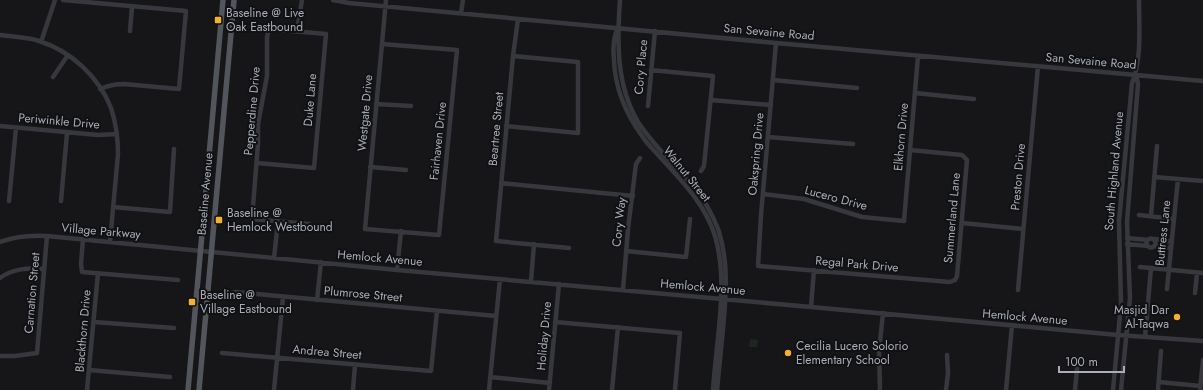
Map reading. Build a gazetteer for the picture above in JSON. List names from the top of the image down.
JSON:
{
  "streets": {
    "main road": ["Baseline Avenue"],
    "street": [
      "San Sevaine Road",
      "Cory Place",
      "Duke Lane",
      "Pepperdine Drive",
      "Westgate Drive",
      "Periwinkle Drive",
      "Beartree Street",
      "Elkhorn Drive",
      "Fairhaven Drive",
      "Oakspring Drive",
      "South Highland Avenue",
      "Preston Drive",
      "Lucero Drive",
      "Summerland Lane",
      "Cory Way",
      "Village Parkway",
      "Buttress Lane",
      "Hemlock Avenue",
      "Regal Park Drive",
      "Carnation Street",
      "Plumrose Street",
      "Blackthorn Drive",
      "Holiday Drive",
      "Andrea Street"
    ]
  },
  "crossings": [
    ["San Sevaine Road", "Cory Place"],
    ["San Sevaine Road", "Westgate Drive"],
    ["San Sevaine Road", "Beartree Street"],
    ["San Sevaine Road", "Elkhorn Drive"],
    ["San Sevaine Road", "Oakspring Drive"],
    ["San Sevaine Road", "South Highland Avenue"],
    ["San Sevaine Road", "Preston Drive"],
    ["Duke Lane", "Pepperdine Drive"],
    ["Westgate Drive", "Fairhaven Drive"],
    ["Elkhorn Drive", "Lucero Drive"],
    ["Elkhorn Drive", "Summerland Lane"],
    ["Oakspring Drive", "Lucero Drive"],
    ["Oakspring Drive", "Regal Park Drive"],
    ["South Highland Avenue", "Hemlock Avenue"],
    ["Baseline Avenue", "Village Parkway"],
    ["Baseline Avenue", "Hemlock Avenue"],
    ["Summerland Lane", "Regal Park Drive"],
    ["Cory Way", "Hemlock Avenue"],
    ["Village Parkway", "Hemlock Avenue"],
    ["Village Parkway", "Carnation Street"],
    ["Hemlock Avenue", "Holiday Drive"],
    ["Plumrose Street", "Andrea Street"]
  ],
  "places": {
    "transit": ["Baseline @ Live Oak Eastbound", "Baseline @ Hemlock Westbound", "Baseline @ Village Eastbound"],
    "other": ["Masjid Dar Al-Taqwa", "Cecilia Lucero Solorio Elementary School"]
  },
  "scale_bar": "100 m"
}
